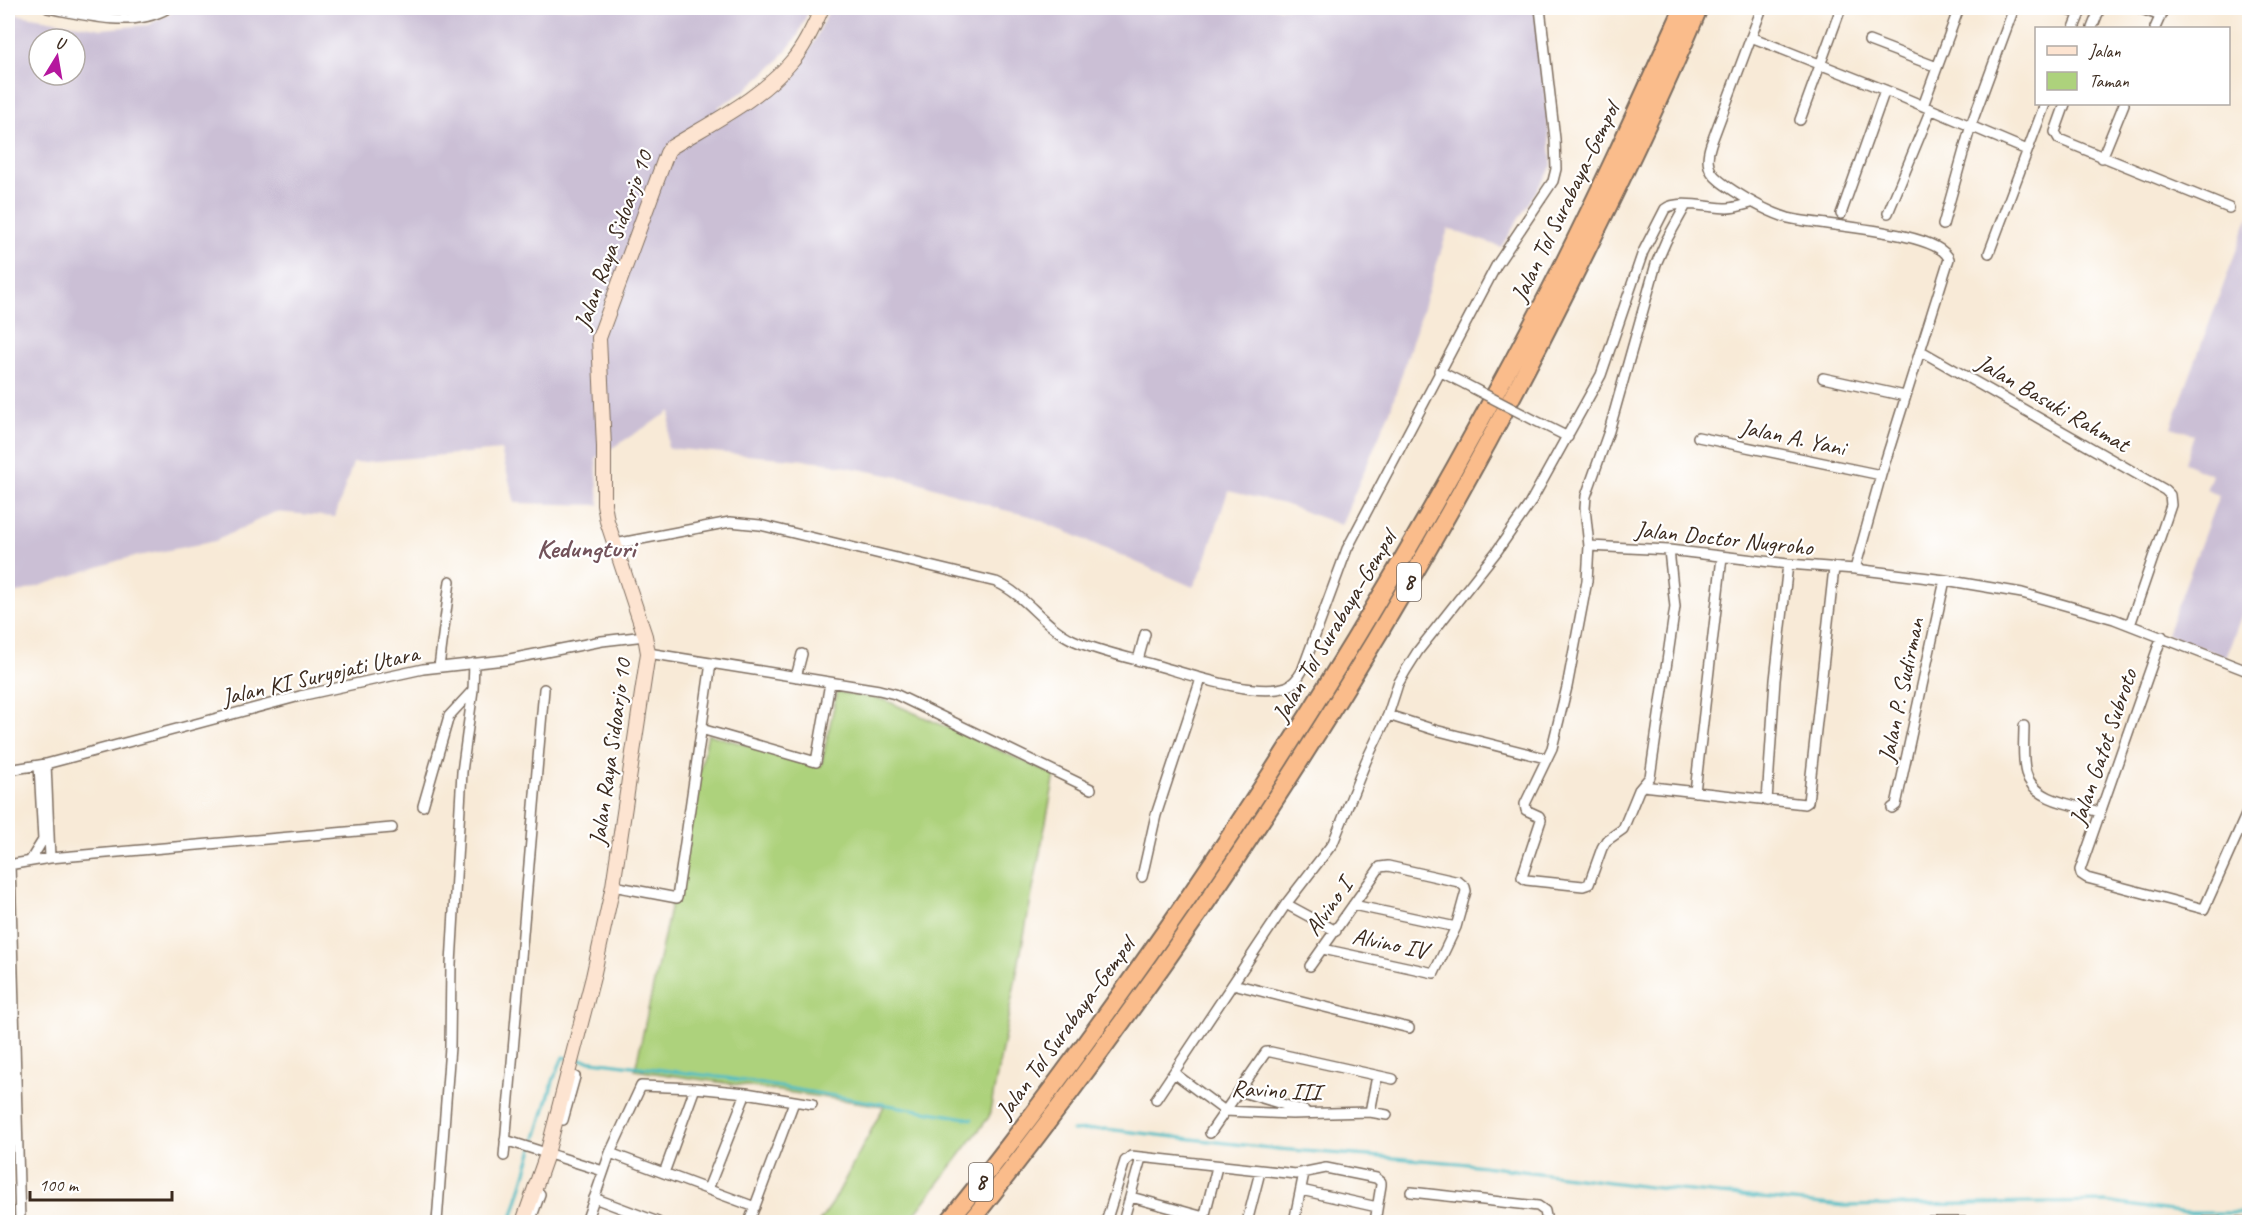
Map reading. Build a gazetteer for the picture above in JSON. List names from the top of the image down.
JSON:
{
  "streets": {
    "highway": ["Jalan Tol Surabaya–Gempol", "8"],
    "street": [
      "Jalan Raya Sidoarjo 10",
      "Jalan Basuki Rahmat",
      "Jalan A. Yani",
      "Jalan Doctor Nugroho",
      "Jalan KI Suryojati Utara",
      "Jalan P. Sudirman",
      "Jalan Gatot Subroto",
      "Alvino I",
      "Alvino IV",
      "Ravino III"
    ]
  },
  "crossings": [
    ["Jalan Raya Sidoarjo 10", "Jalan KI Suryojati Utara"],
    ["Jalan Basuki Rahmat", "Jalan Doctor Nugroho"],
    ["Jalan Doctor Nugroho", "Jalan P. Sudirman"],
    ["Jalan Doctor Nugroho", "Jalan Gatot Subroto"],
    ["Alvino I", "Alvino IV"]
  ],
  "districts": ["Kedungturi"],
  "legend": ["Jalan", "Taman"],
  "scale_bar": "100 m",
  "north": "top"
}
